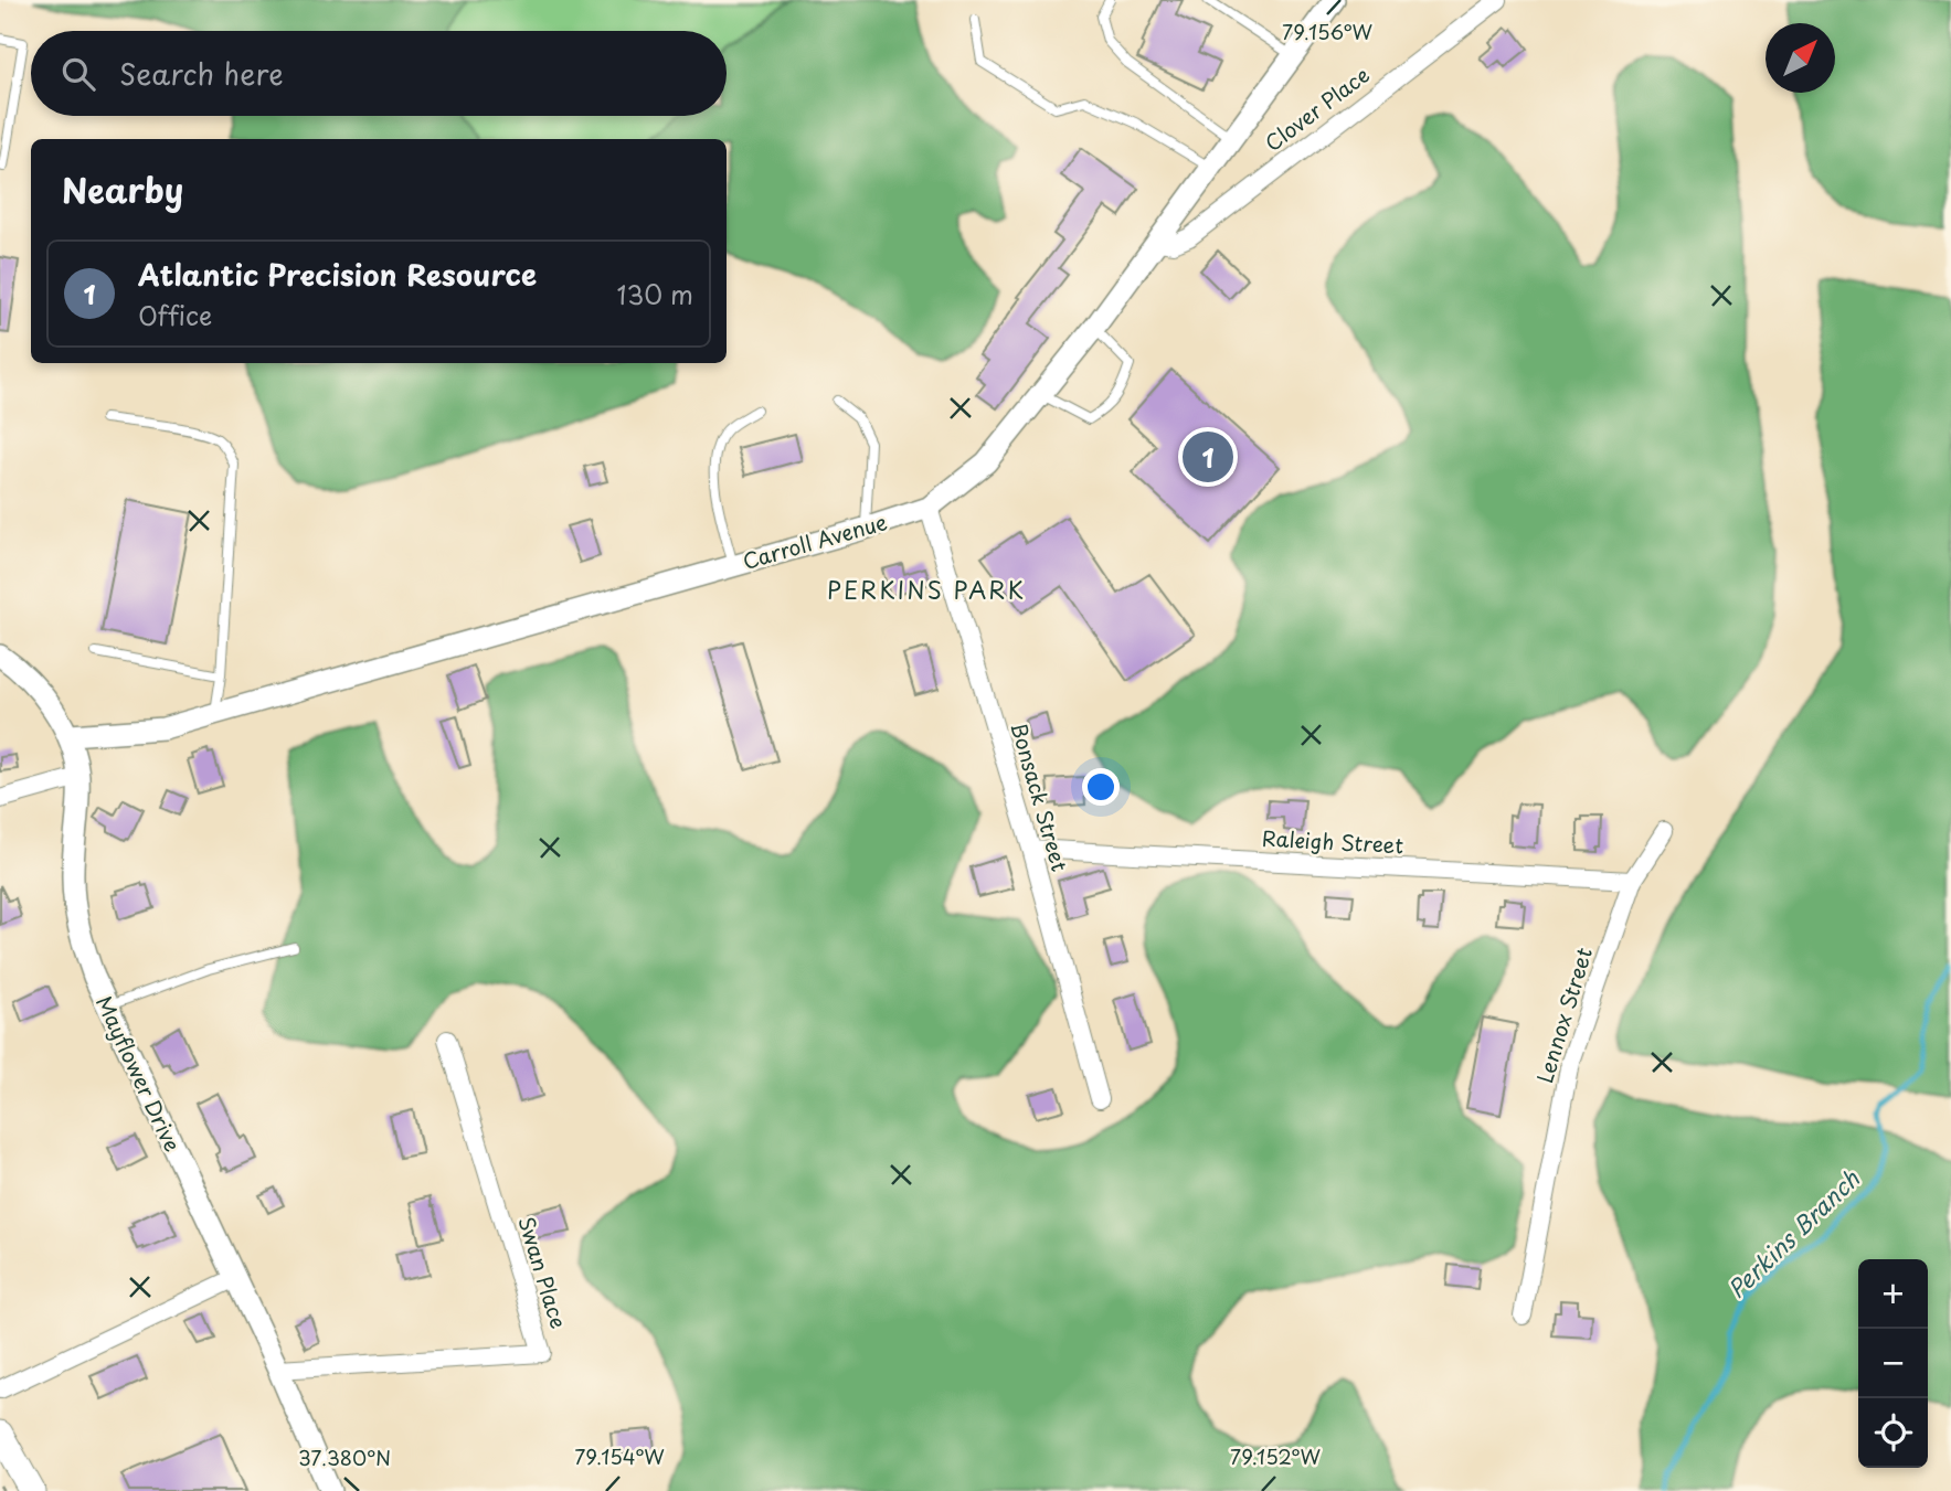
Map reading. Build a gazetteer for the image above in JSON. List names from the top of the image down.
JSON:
{
  "streets": {
    "street": [
      "Clover Place",
      "Carroll Avenue",
      "Bonsack Street",
      "Raleigh Street",
      "Lennox Street",
      "Mayflower Drive",
      "Swan Place"
    ]
  },
  "crossings": [
    ["Clover Place", "Carroll Avenue"],
    ["Carroll Avenue", "Bonsack Street"],
    ["Carroll Avenue", "Mayflower Drive"],
    ["Bonsack Street", "Raleigh Street"],
    ["Raleigh Street", "Lennox Street"],
    ["Mayflower Drive", "Swan Place"]
  ],
  "districts": ["PERKINS PARK"],
  "water": ["Perkins Branch"],
  "north": "top right",
  "page": {
    "search": "Search here",
    "heading": "Nearby",
    "list": [
      {
        "mark": "1",
        "name": "Atlantic Precision Resource",
        "note": "Office",
        "value": "130 m"
      }
    ],
    "pins": "1",
    "map_buttons": ["+", "−"]
  },
  "coordinates": [
    "79.156°W",
    "79.154°W",
    "79.152°W",
    "37.380°N"
  ]
}
